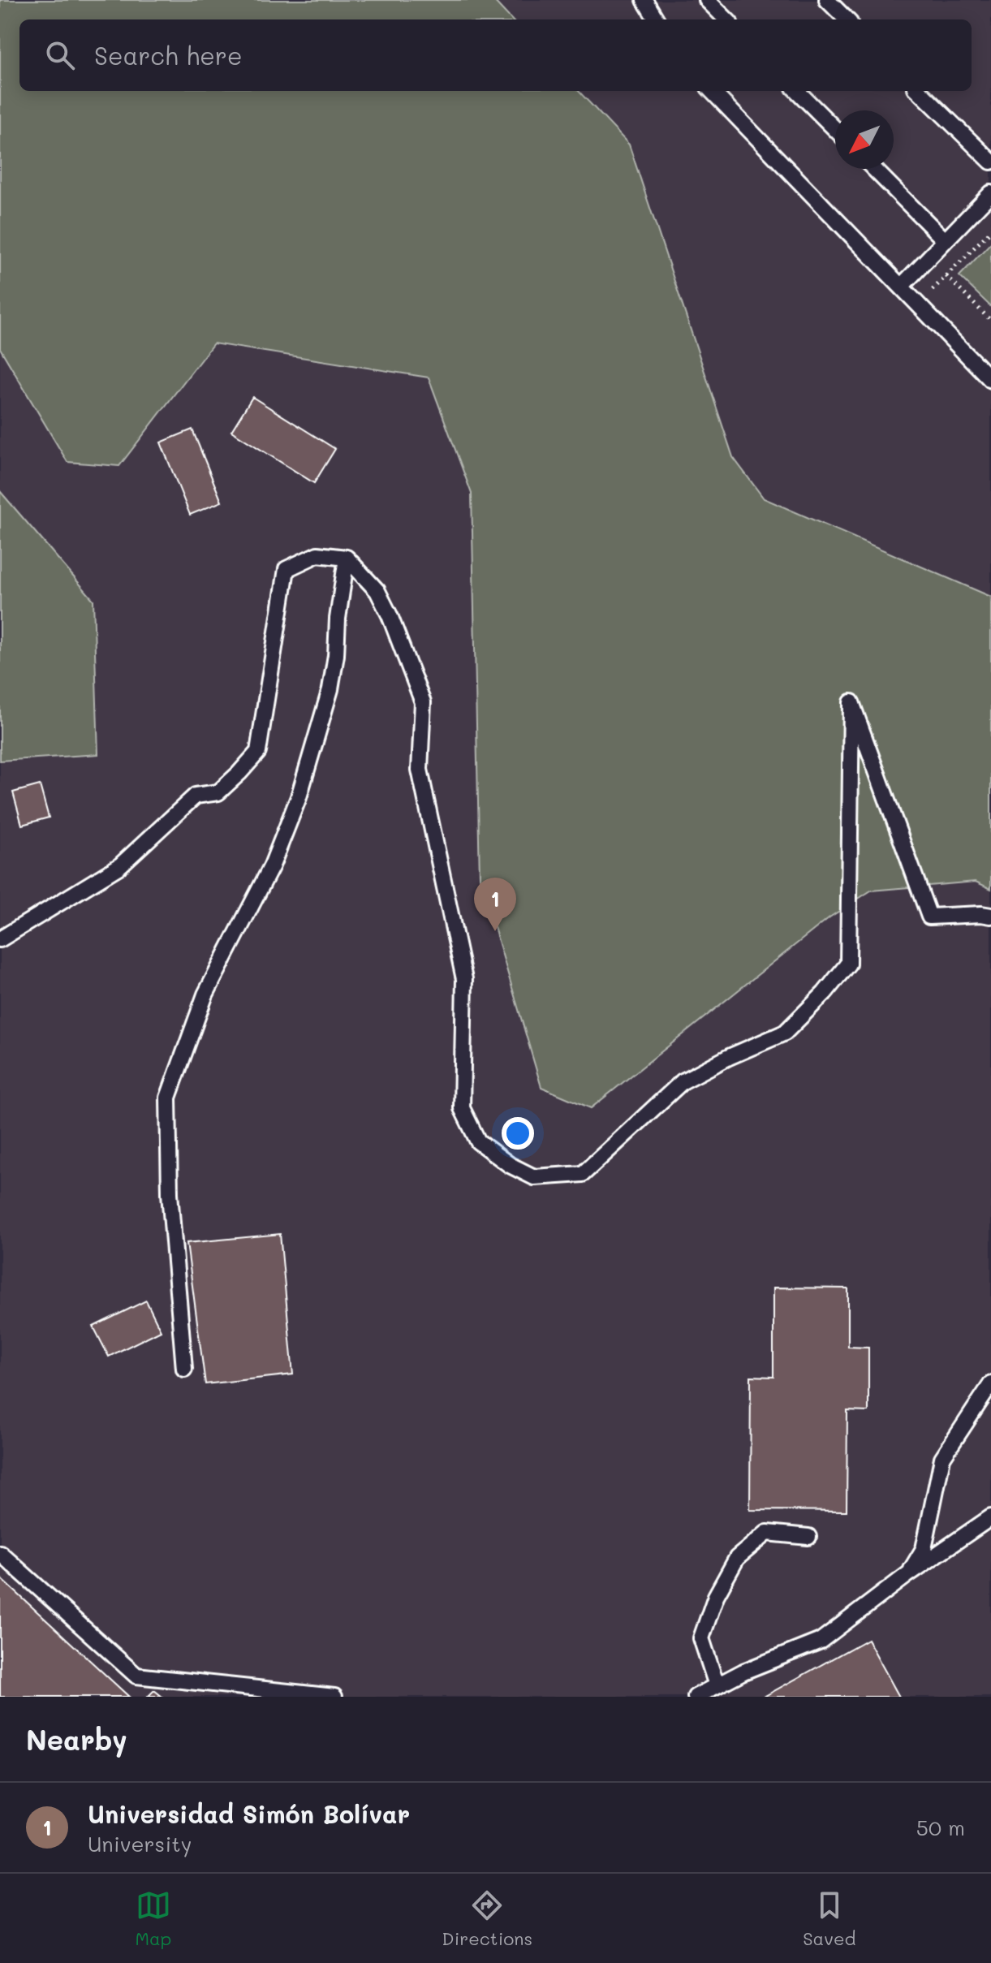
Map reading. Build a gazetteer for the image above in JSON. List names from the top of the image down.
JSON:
{
  "north": "bottom left",
  "page": {
    "search": "Search here",
    "pins": "1",
    "heading": "Nearby",
    "list": [
      {
        "mark": "1",
        "name": "Universidad Simón Bolívar",
        "note": "University",
        "value": "50 m"
      }
    ],
    "nav": ["Map", "Directions", "Saved"]
  }
}
